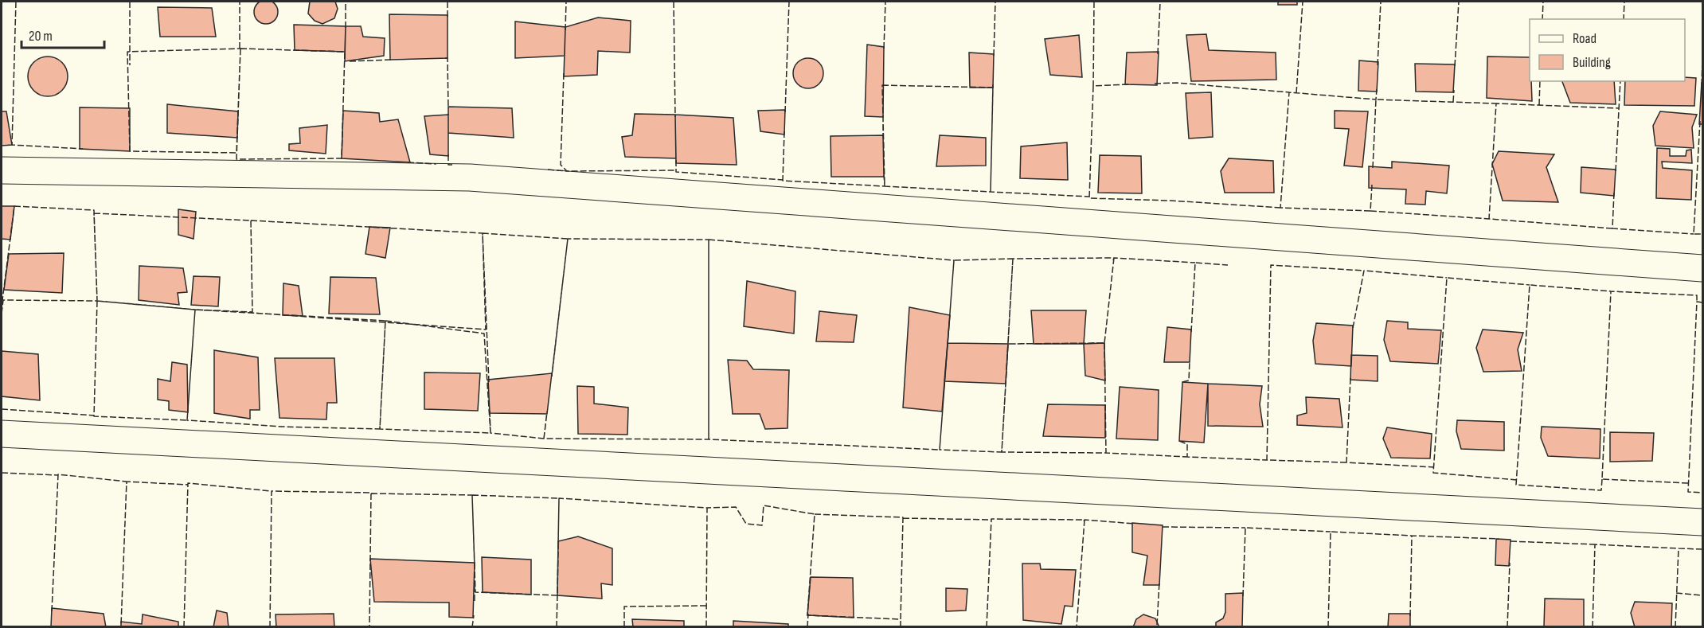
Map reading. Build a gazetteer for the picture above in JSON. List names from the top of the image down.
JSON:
{
  "legend": ["Road", "Building"],
  "scale_bar": "20 m"
}
